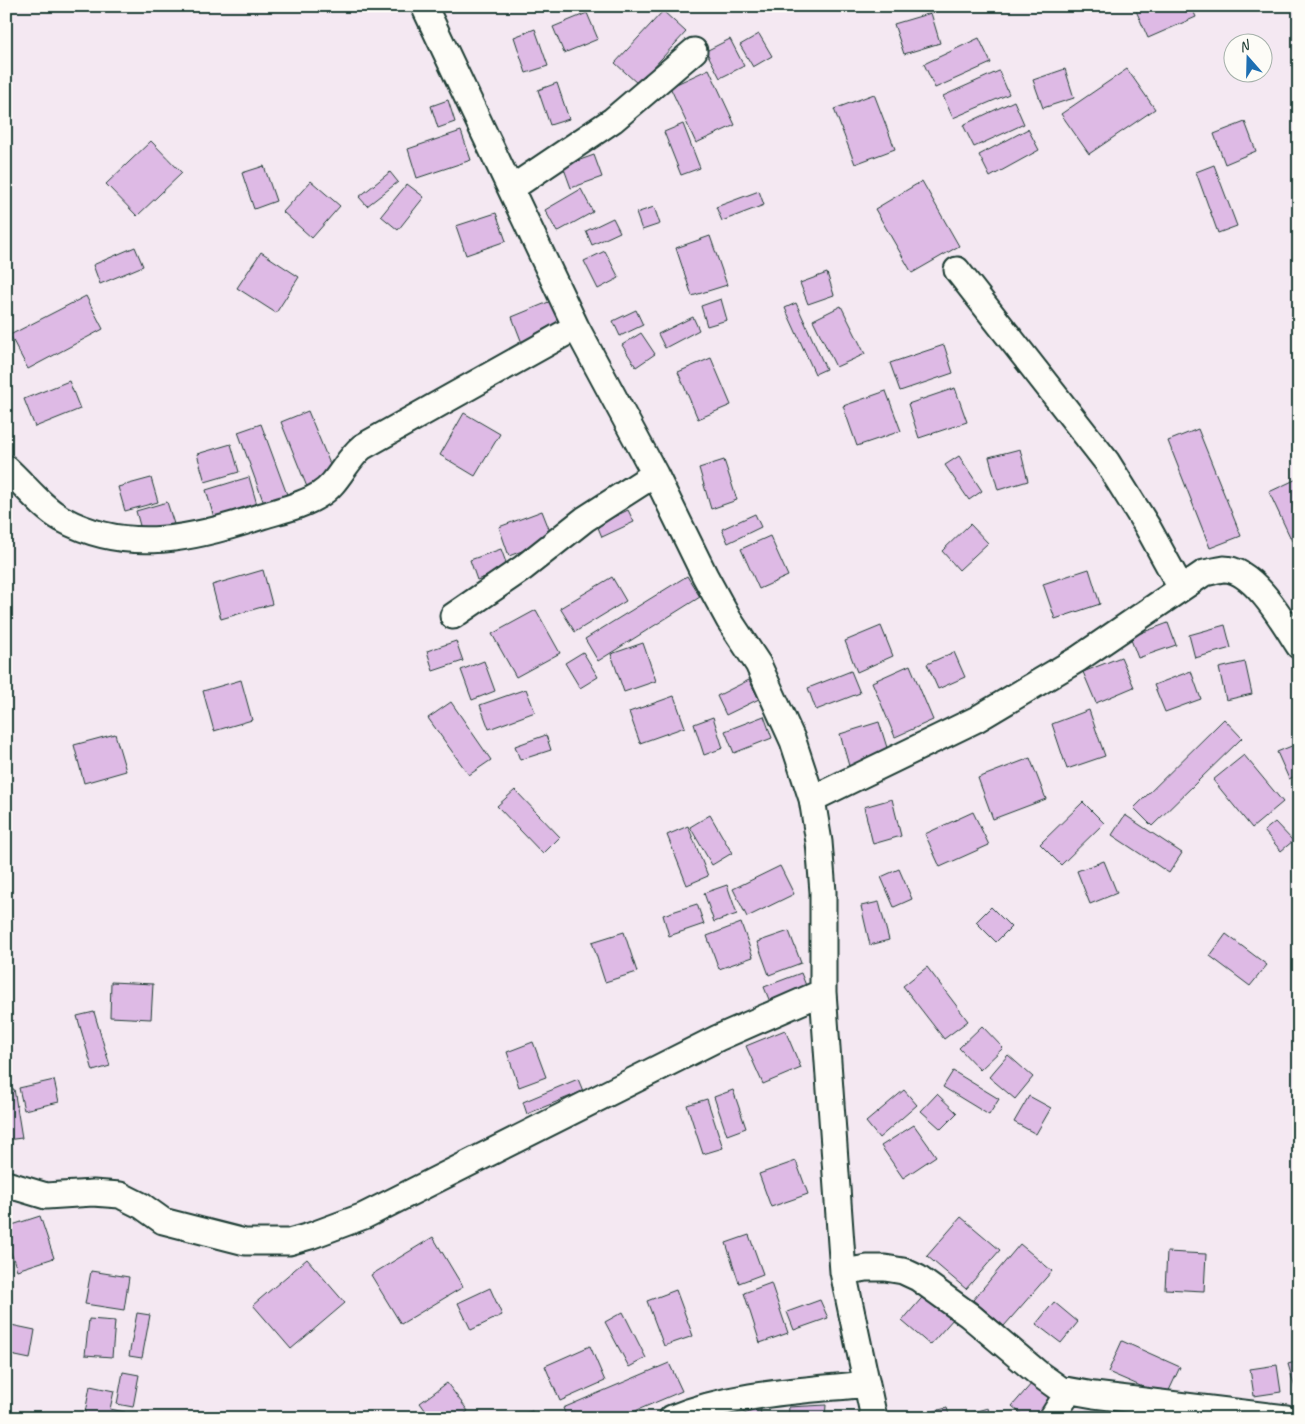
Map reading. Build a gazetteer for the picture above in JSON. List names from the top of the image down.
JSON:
{
  "north": "top"
}
